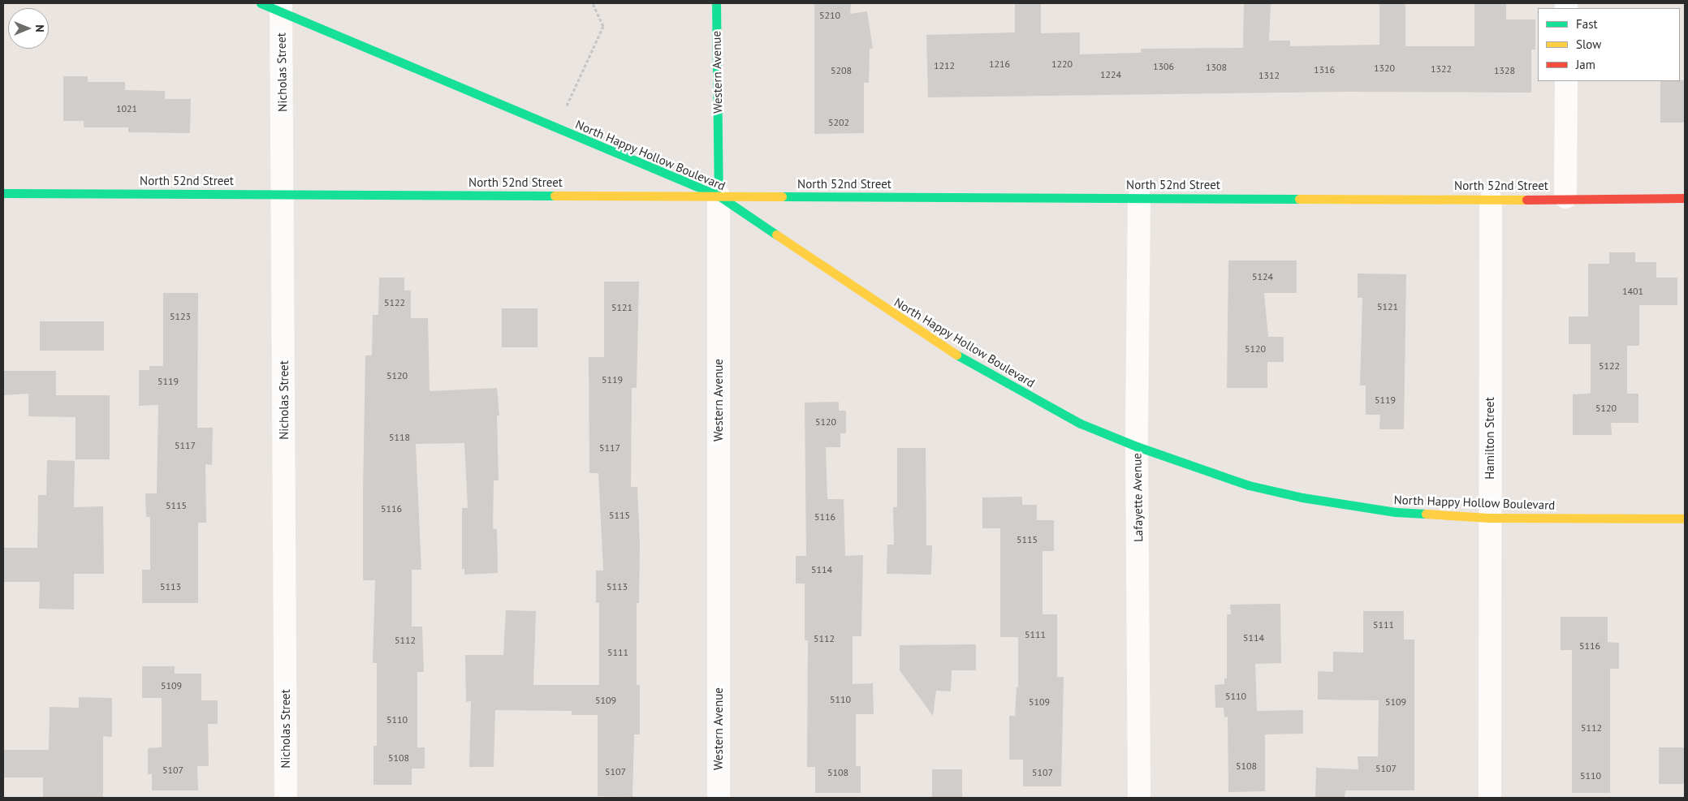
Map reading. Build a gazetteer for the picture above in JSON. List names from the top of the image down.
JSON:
{
  "streets": {
    "street": [
      "Nicholas Street",
      "Western Avenue",
      "North Happy Hollow Boulevard",
      "North 52nd Street",
      "Hamilton Street",
      "Lafayette Avenue"
    ]
  },
  "crossings": [
    ["Nicholas Street", "North Happy Hollow Boulevard"],
    ["Nicholas Street", "North 52nd Street"],
    ["Western Avenue", "North Happy Hollow Boulevard"],
    ["Western Avenue", "North 52nd Street"],
    ["North Happy Hollow Boulevard", "North 52nd Street"],
    ["North Happy Hollow Boulevard", "Hamilton Street"],
    ["North Happy Hollow Boulevard", "Lafayette Avenue"],
    ["North 52nd Street", "Hamilton Street"],
    ["North 52nd Street", "Lafayette Avenue"]
  ],
  "house_numbers": [
    "5210",
    "1216",
    "1220",
    "1212",
    "1306",
    "1308",
    "1320",
    "1322",
    "1316",
    "5208",
    "1328",
    "1224",
    "1312",
    "1021",
    "5202",
    "5124",
    "1401",
    "5122",
    "5121",
    "5121",
    "5123",
    "5120",
    "5122",
    "5120",
    "5119",
    "5119",
    "5119",
    "5120",
    "5120",
    "5118",
    "5117",
    "5117",
    "5115",
    "5116",
    "5115",
    "5116",
    "5115",
    "5114",
    "5113",
    "5113",
    "5111",
    "5111",
    "5114",
    "5112",
    "5112",
    "5116",
    "5111",
    "5109",
    "5110",
    "5110",
    "5109",
    "5109",
    "5109",
    "5110",
    "5112",
    "5108",
    "5108",
    "5107",
    "5107",
    "5107",
    "5108",
    "5107",
    "5110"
  ],
  "legend": ["Fast", "Slow", "Jam"],
  "north": "right"
}
